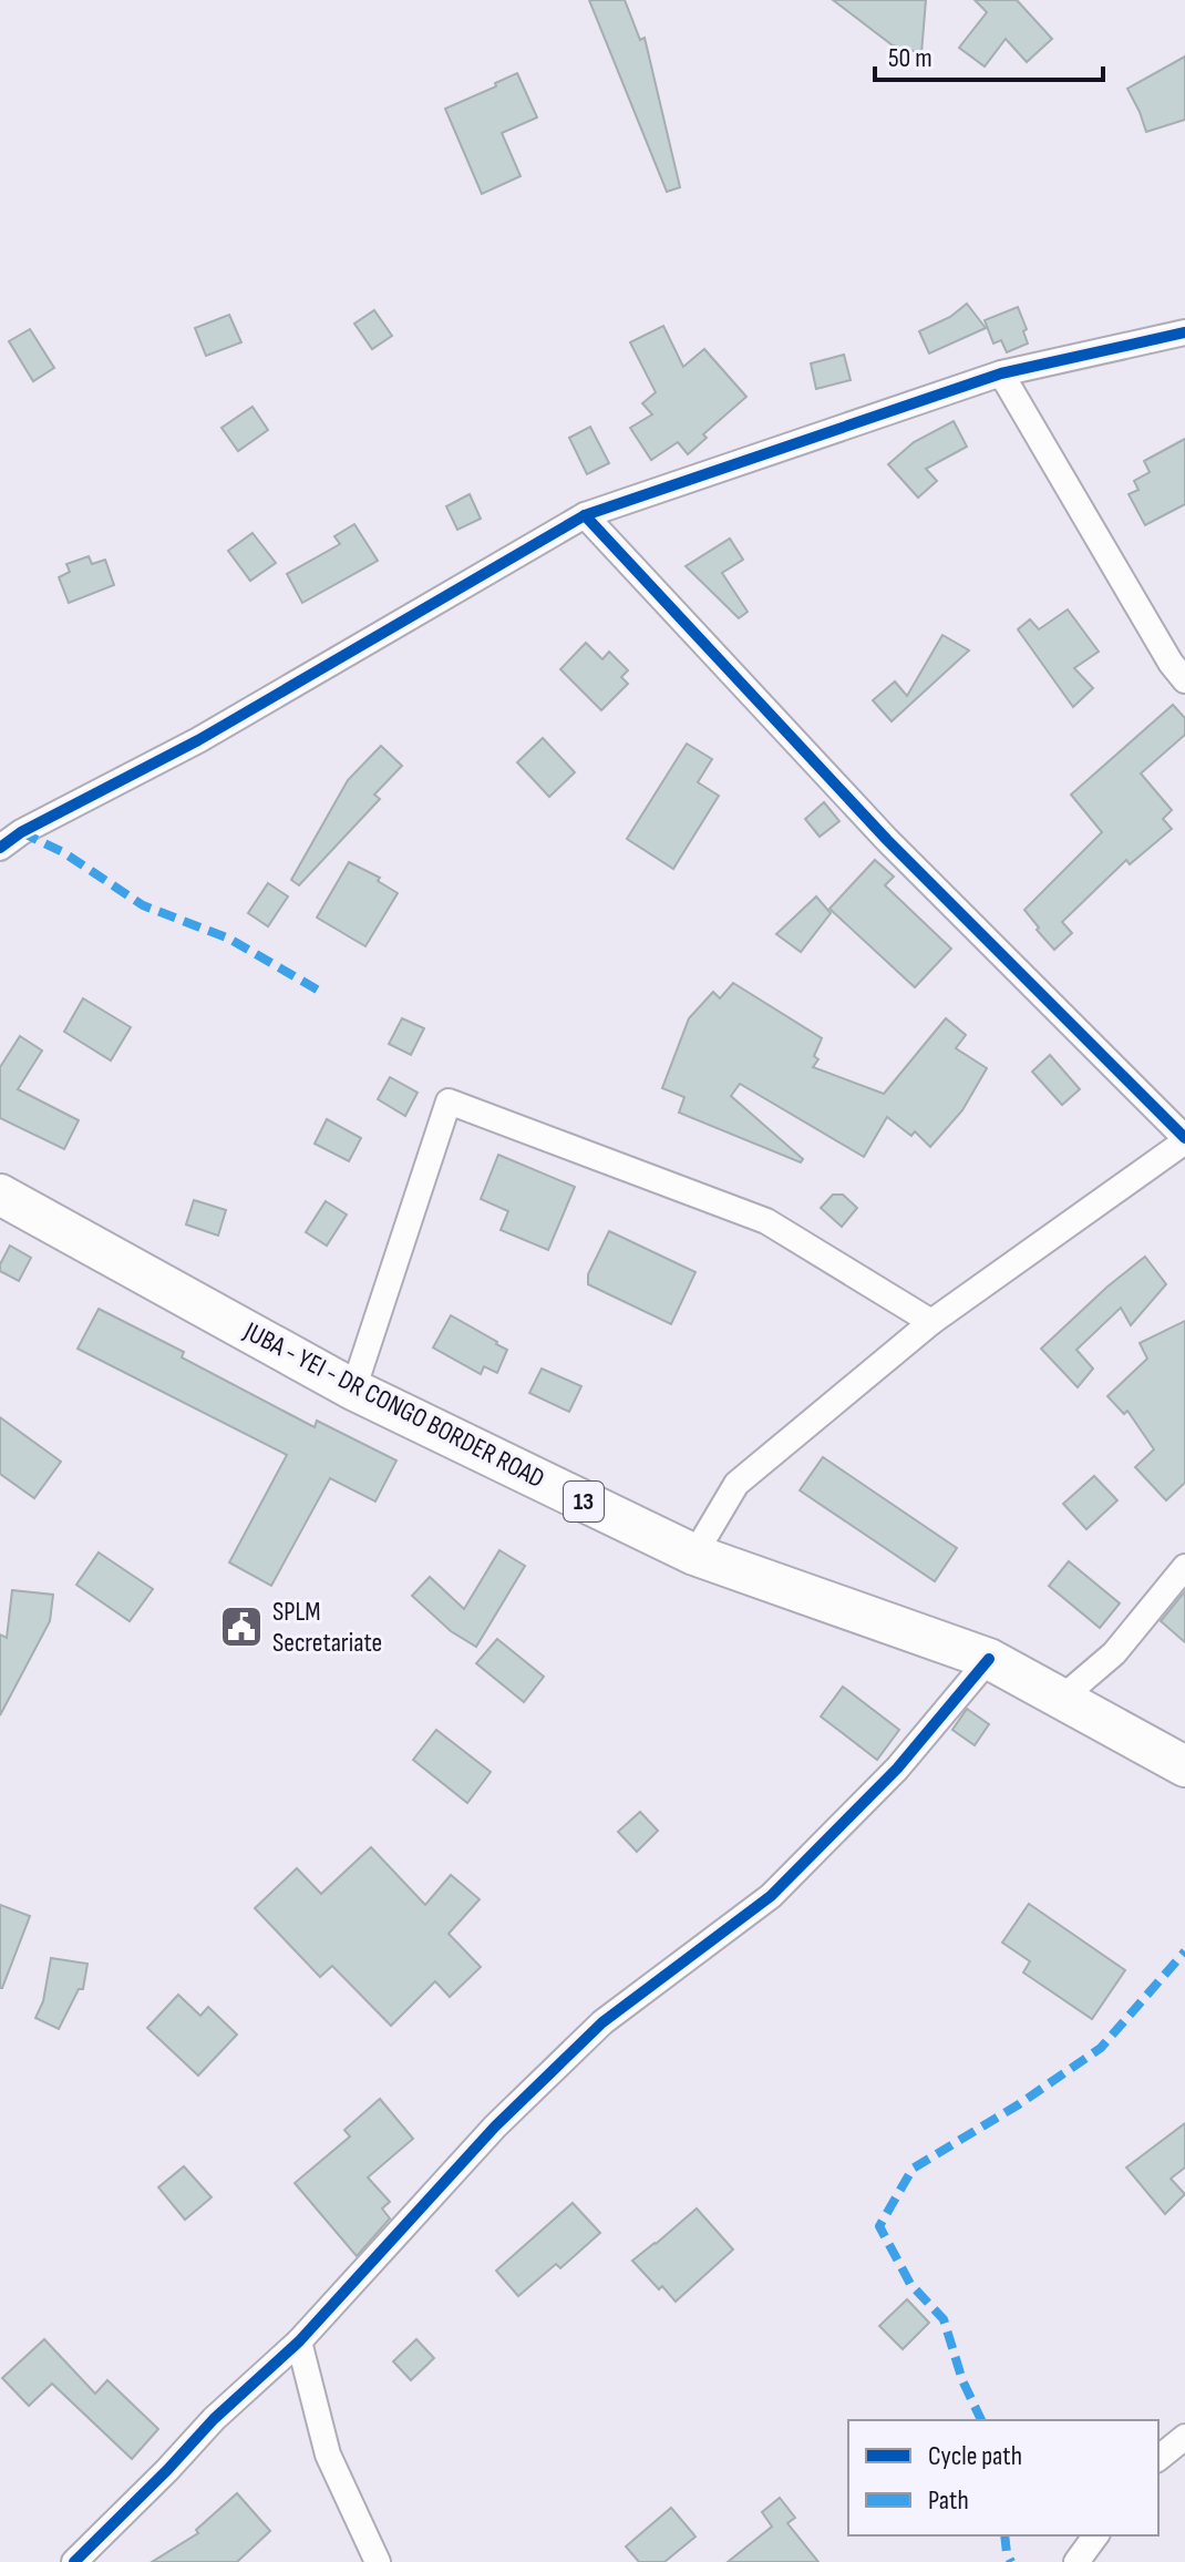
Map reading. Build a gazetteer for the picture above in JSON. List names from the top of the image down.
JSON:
{
  "streets": {
    "main road": ["JUBA - YEI - DR CONGO BORDER ROAD", "13"]
  },
  "places": {
    "public building": ["SPLM Secretariate"]
  },
  "legend": ["Cycle path", "Path"],
  "scale_bar": "50 m"
}
